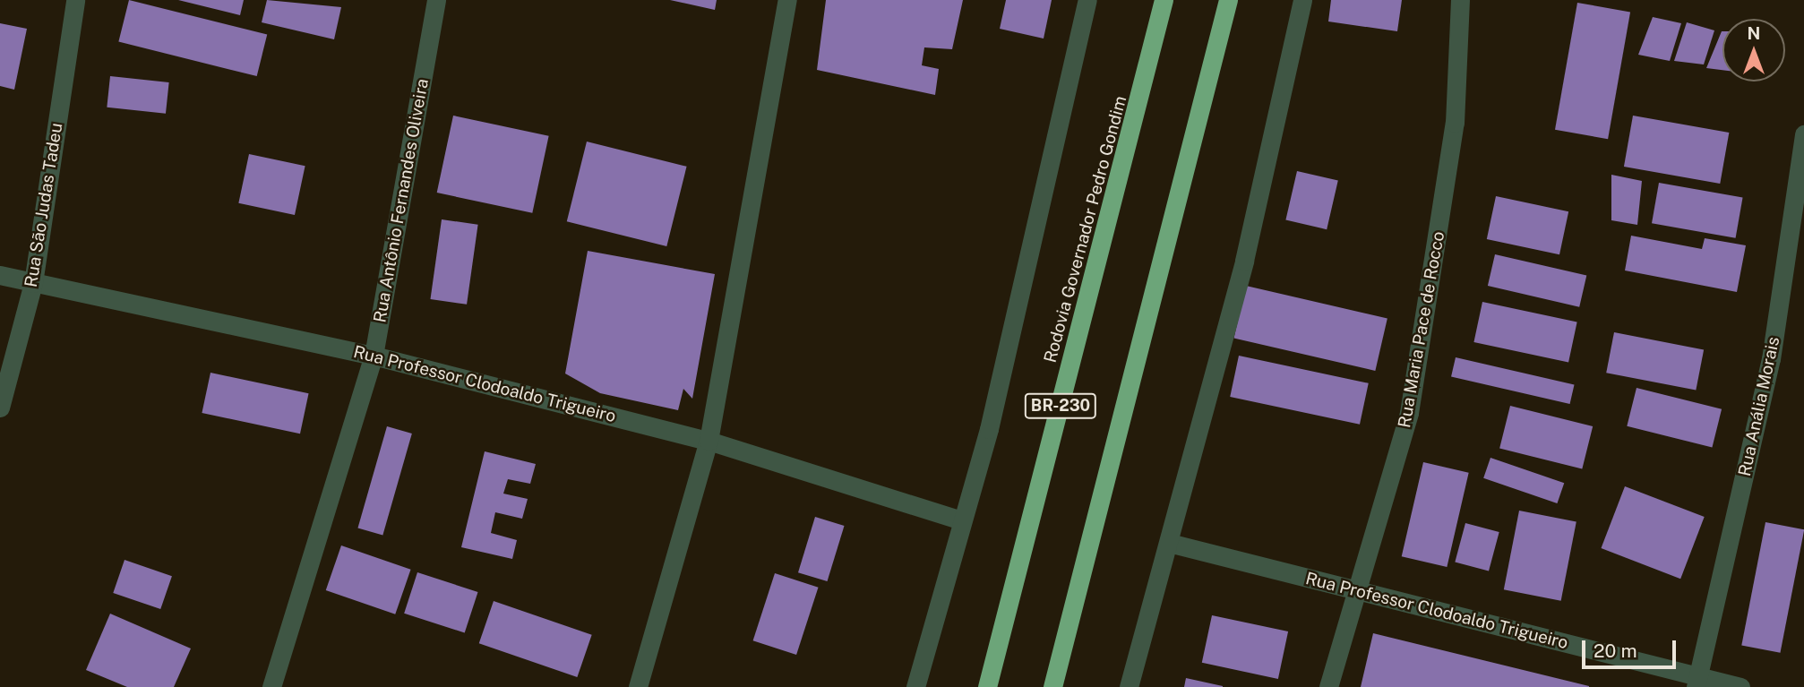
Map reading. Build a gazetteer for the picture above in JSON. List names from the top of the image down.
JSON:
{
  "streets": {
    "highway": ["Rodovia Governador Pedro Gondim", "BR-230"],
    "street": [
      "Rua Antônio Fernandes Oliveira",
      "Rua São Judas Tadeu",
      "Rua Maria Pace de Rocco",
      "Rua Professor Clodoaldo Trigueiro",
      "Rua Anália Morais"
    ]
  },
  "crossings": [
    ["Rua Antônio Fernandes Oliveira", "Rua Professor Clodoaldo Trigueiro"],
    ["Rua São Judas Tadeu", "Rua Professor Clodoaldo Trigueiro"],
    ["Rua Maria Pace de Rocco", "Rua Professor Clodoaldo Trigueiro"],
    ["Rua Professor Clodoaldo Trigueiro", "Rua Anália Morais"]
  ],
  "scale_bar": "20 m",
  "north": "top"
}
